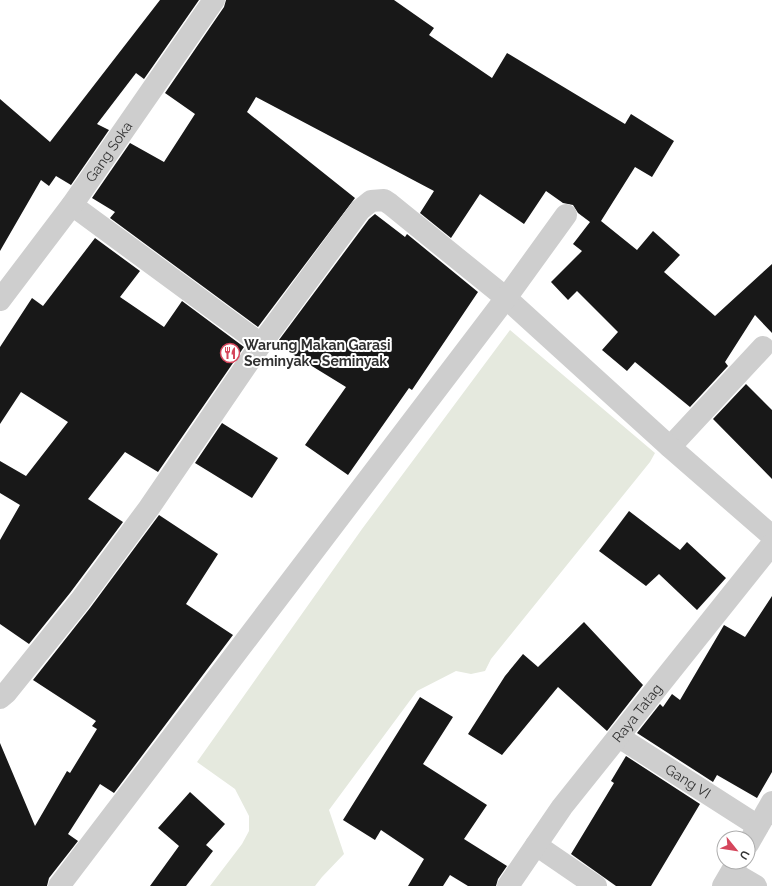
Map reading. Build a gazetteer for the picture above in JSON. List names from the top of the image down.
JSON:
{
  "streets": {
    "street": ["Gang Soka", "Raya Tatag", "Gang VI"]
  },
  "crossings": [
    ["Raya Tatag", "Gang VI"]
  ],
  "places": {
    "restaurant": ["Warung Makan Garasi Seminyak - Seminyak"]
  },
  "north": "bottom right"
}
